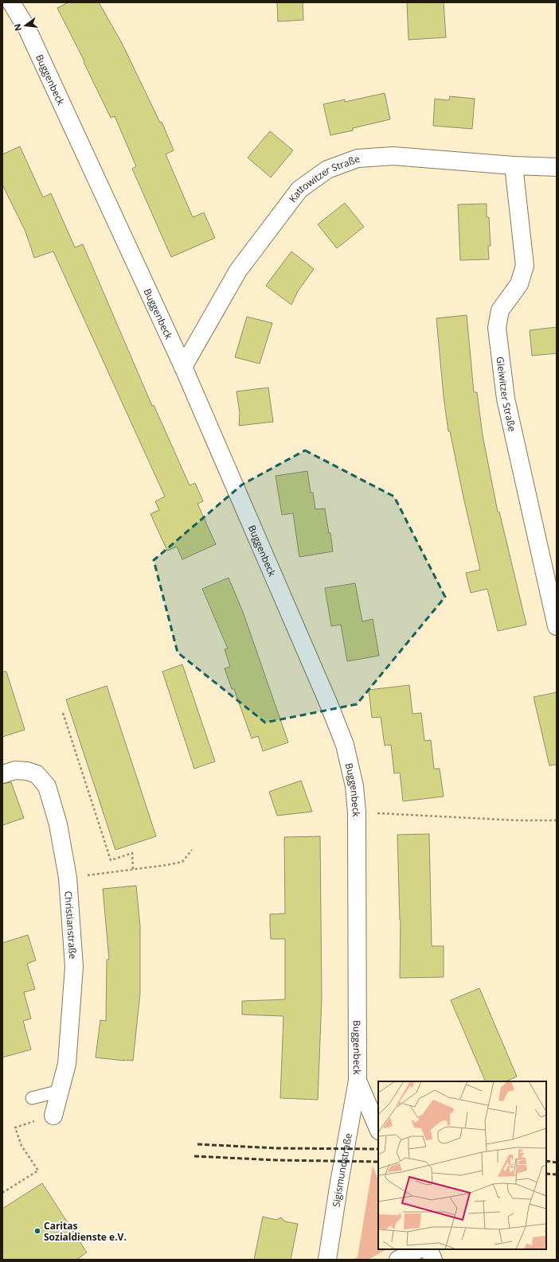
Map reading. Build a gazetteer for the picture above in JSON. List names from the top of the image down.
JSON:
{
  "streets": {
    "street": [
      "Buggenbeck",
      "Kattowitzer Straße",
      "Gleiwitzer Straße",
      "Christianstraße",
      "Sigismundstraße"
    ]
  },
  "crossings": [
    ["Buggenbeck", "Kattowitzer Straße"],
    ["Buggenbeck", "Sigismundstraße"],
    ["Kattowitzer Straße", "Gleiwitzer Straße"]
  ],
  "places": ["Caritas Sozialdienste e.V."],
  "north": "left"
}
